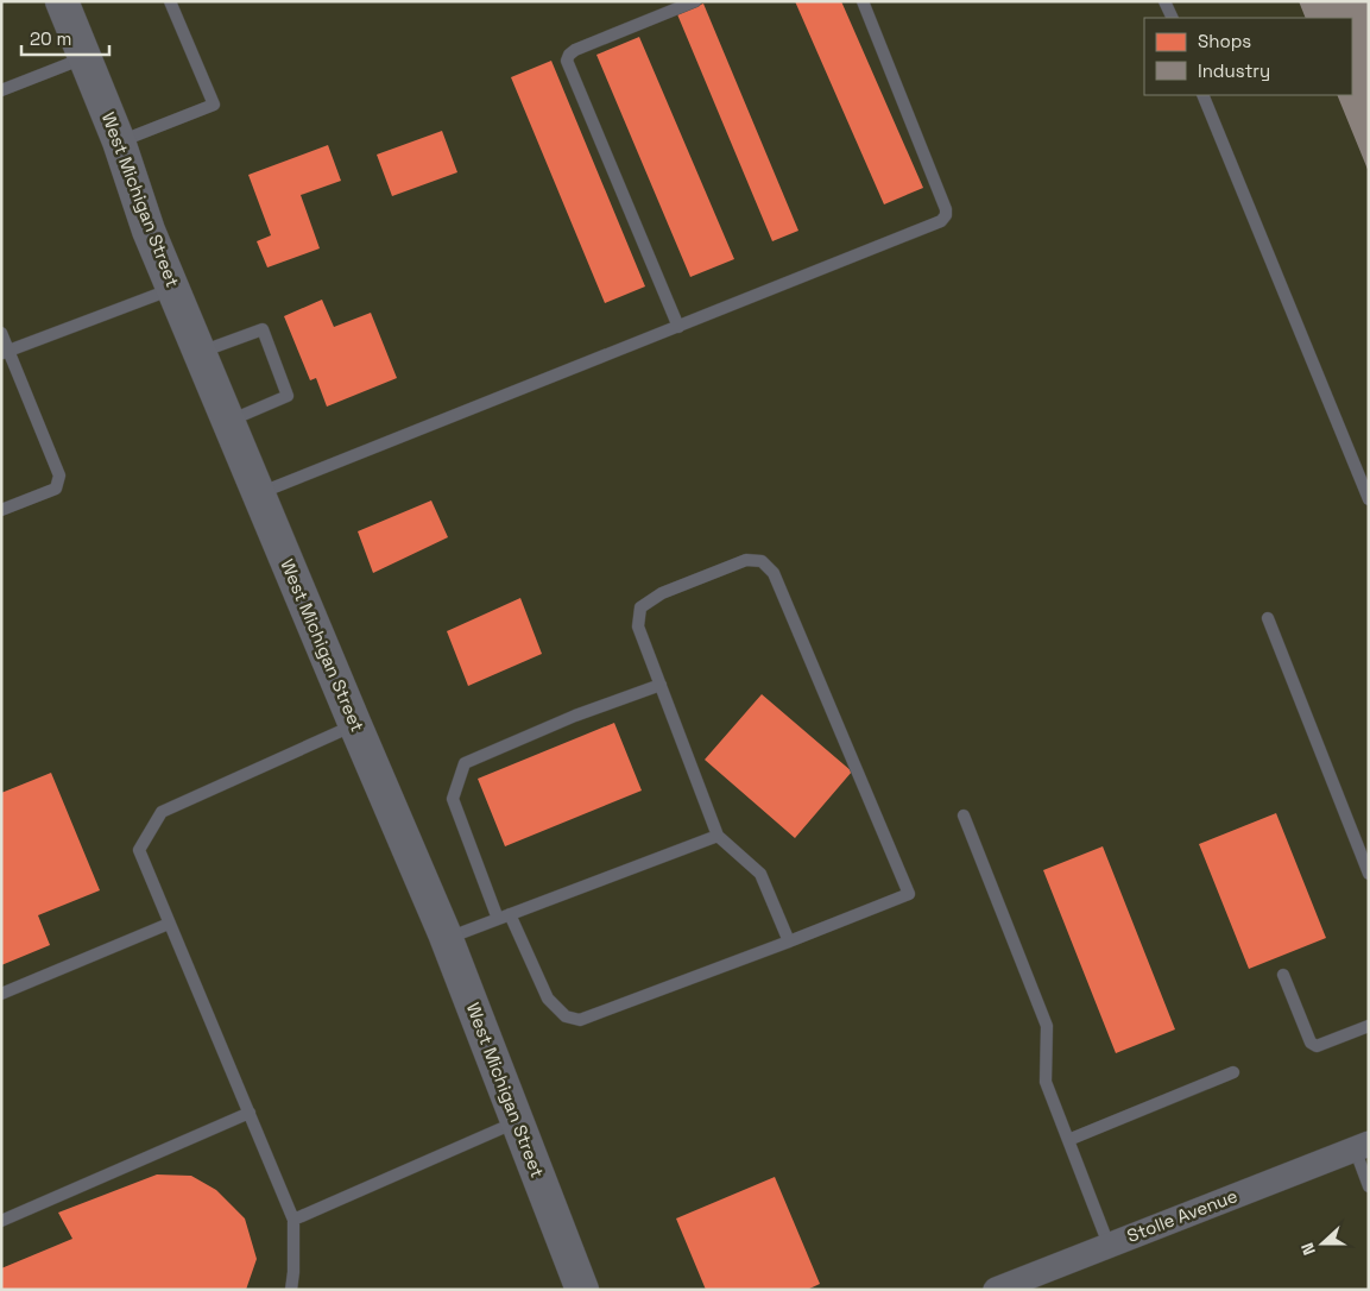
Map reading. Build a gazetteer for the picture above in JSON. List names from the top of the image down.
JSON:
{
  "streets": {
    "main road": ["West Michigan Street"],
    "street": ["Stolle Avenue"]
  },
  "legend": ["Shops", "Industry"],
  "scale_bar": "20 m",
  "north": "left"
}
